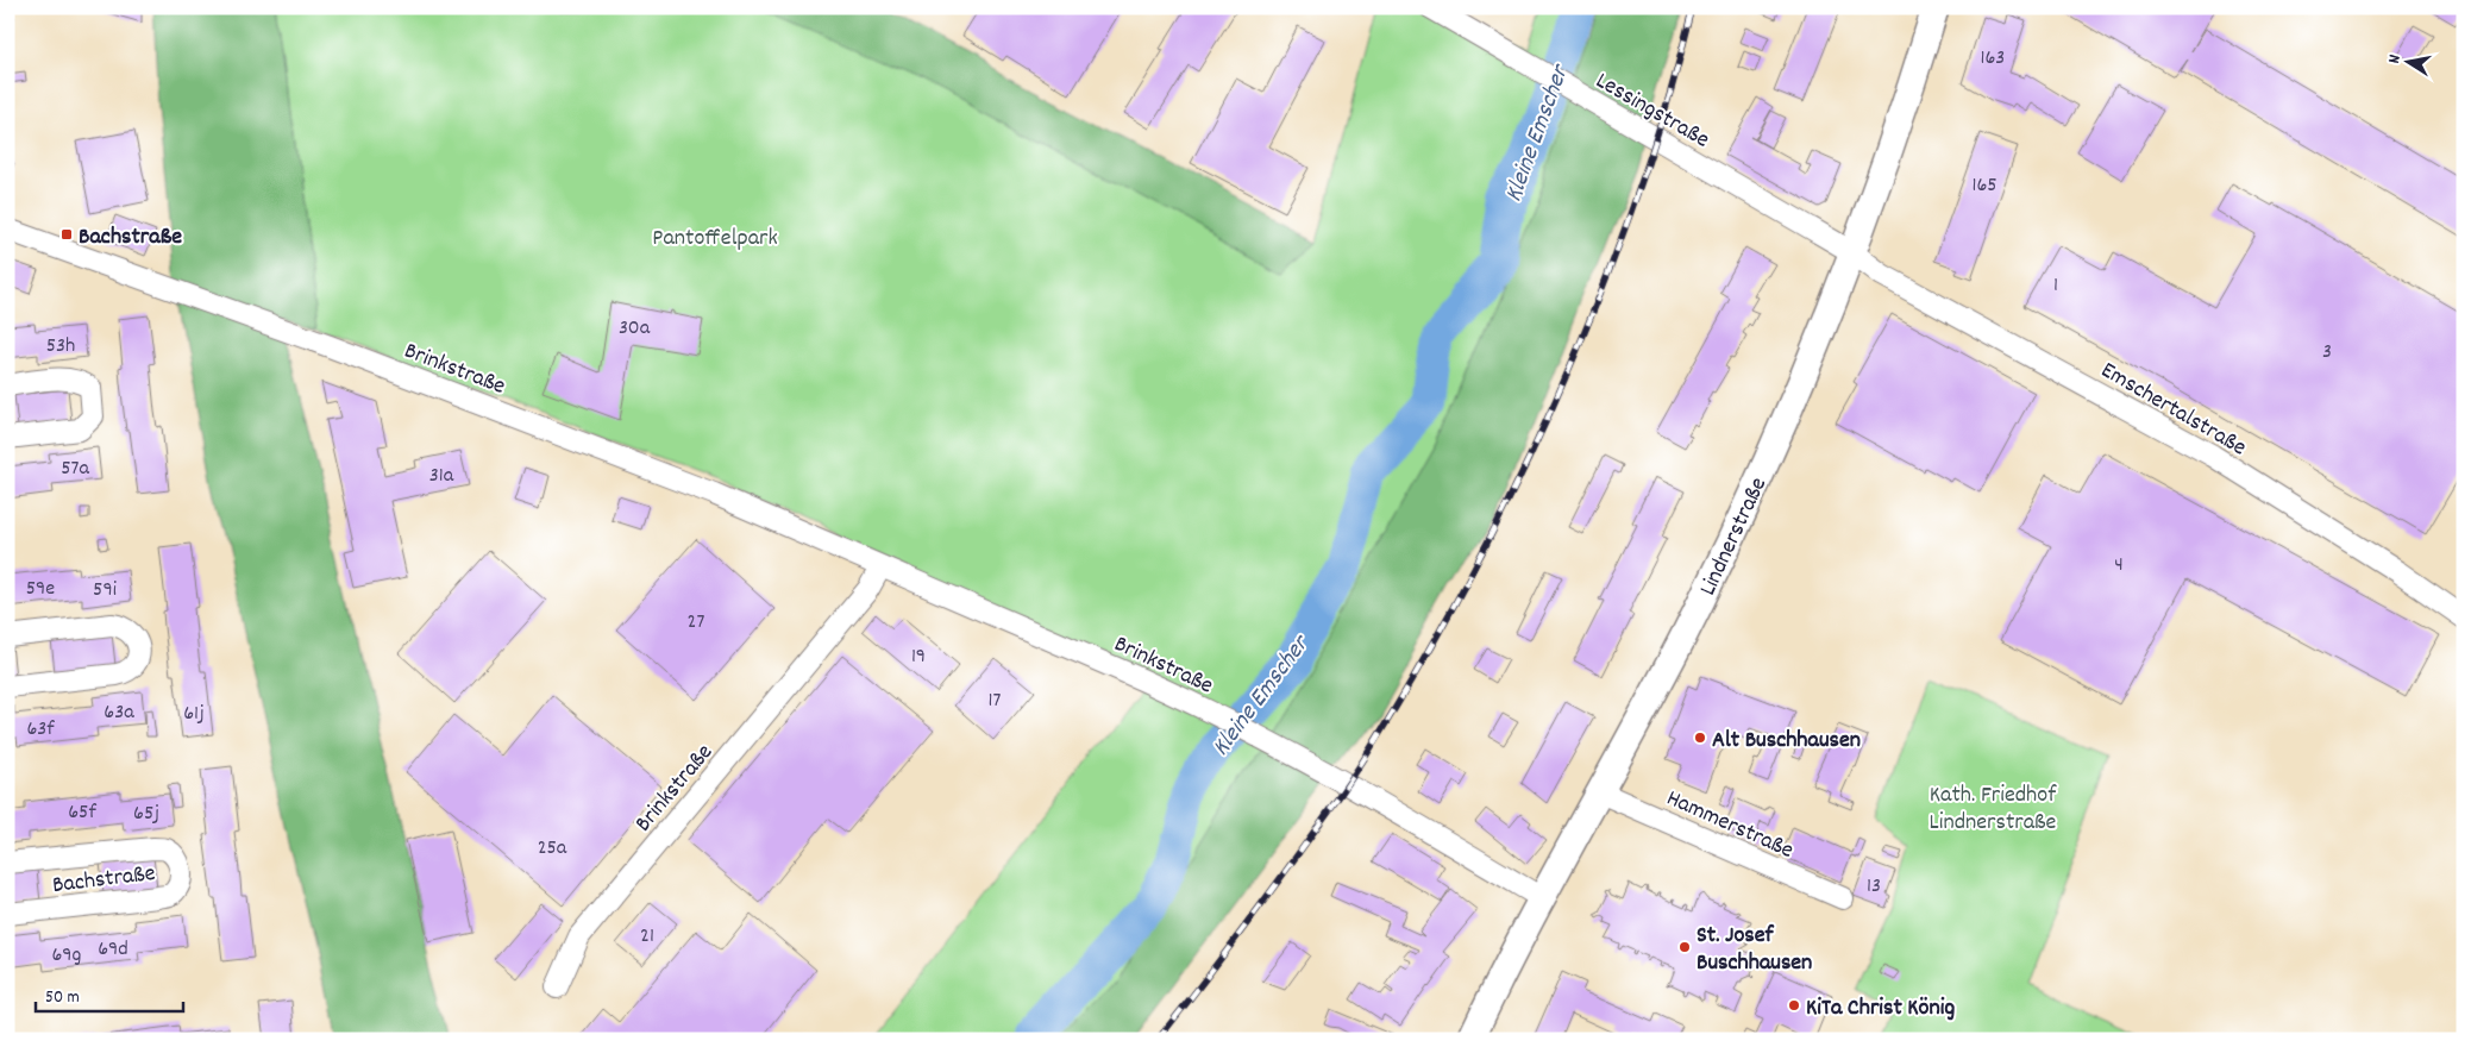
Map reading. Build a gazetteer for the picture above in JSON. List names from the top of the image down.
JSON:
{
  "streets": {
    "street": [
      "Lessingstraße",
      "Brinkstraße",
      "Emschertalstraße",
      "Lindnerstraße",
      "Hammerstraße",
      "Bachstraße"
    ]
  },
  "crossings": [
    ["Lessingstraße", "Emschertalstraße"],
    ["Lessingstraße", "Lindnerstraße"],
    ["Brinkstraße", "Lindnerstraße"],
    ["Emschertalstraße", "Lindnerstraße"],
    ["Lindnerstraße", "Hammerstraße"]
  ],
  "water": ["Kleine Emscher"],
  "parks": ["Pantoffelpark", "Kath. Friedhof Lindnerstraße"],
  "places": {
    "transit": ["Bachstraße"],
    "other": ["Alt Buschhausen", "St. Josef Buschhausen", "KiTa Christ König"]
  },
  "house_numbers": [
    "163",
    "165",
    "1",
    "30a",
    "53h",
    "3",
    "57a",
    "31a",
    "4",
    "59e",
    "59i",
    "27",
    "19",
    "17",
    "63a",
    "61j",
    "63f",
    "65f",
    "65j",
    "25a",
    "13",
    "21",
    "69d",
    "69g"
  ],
  "scale_bar": "50 m",
  "north": "left"
}
